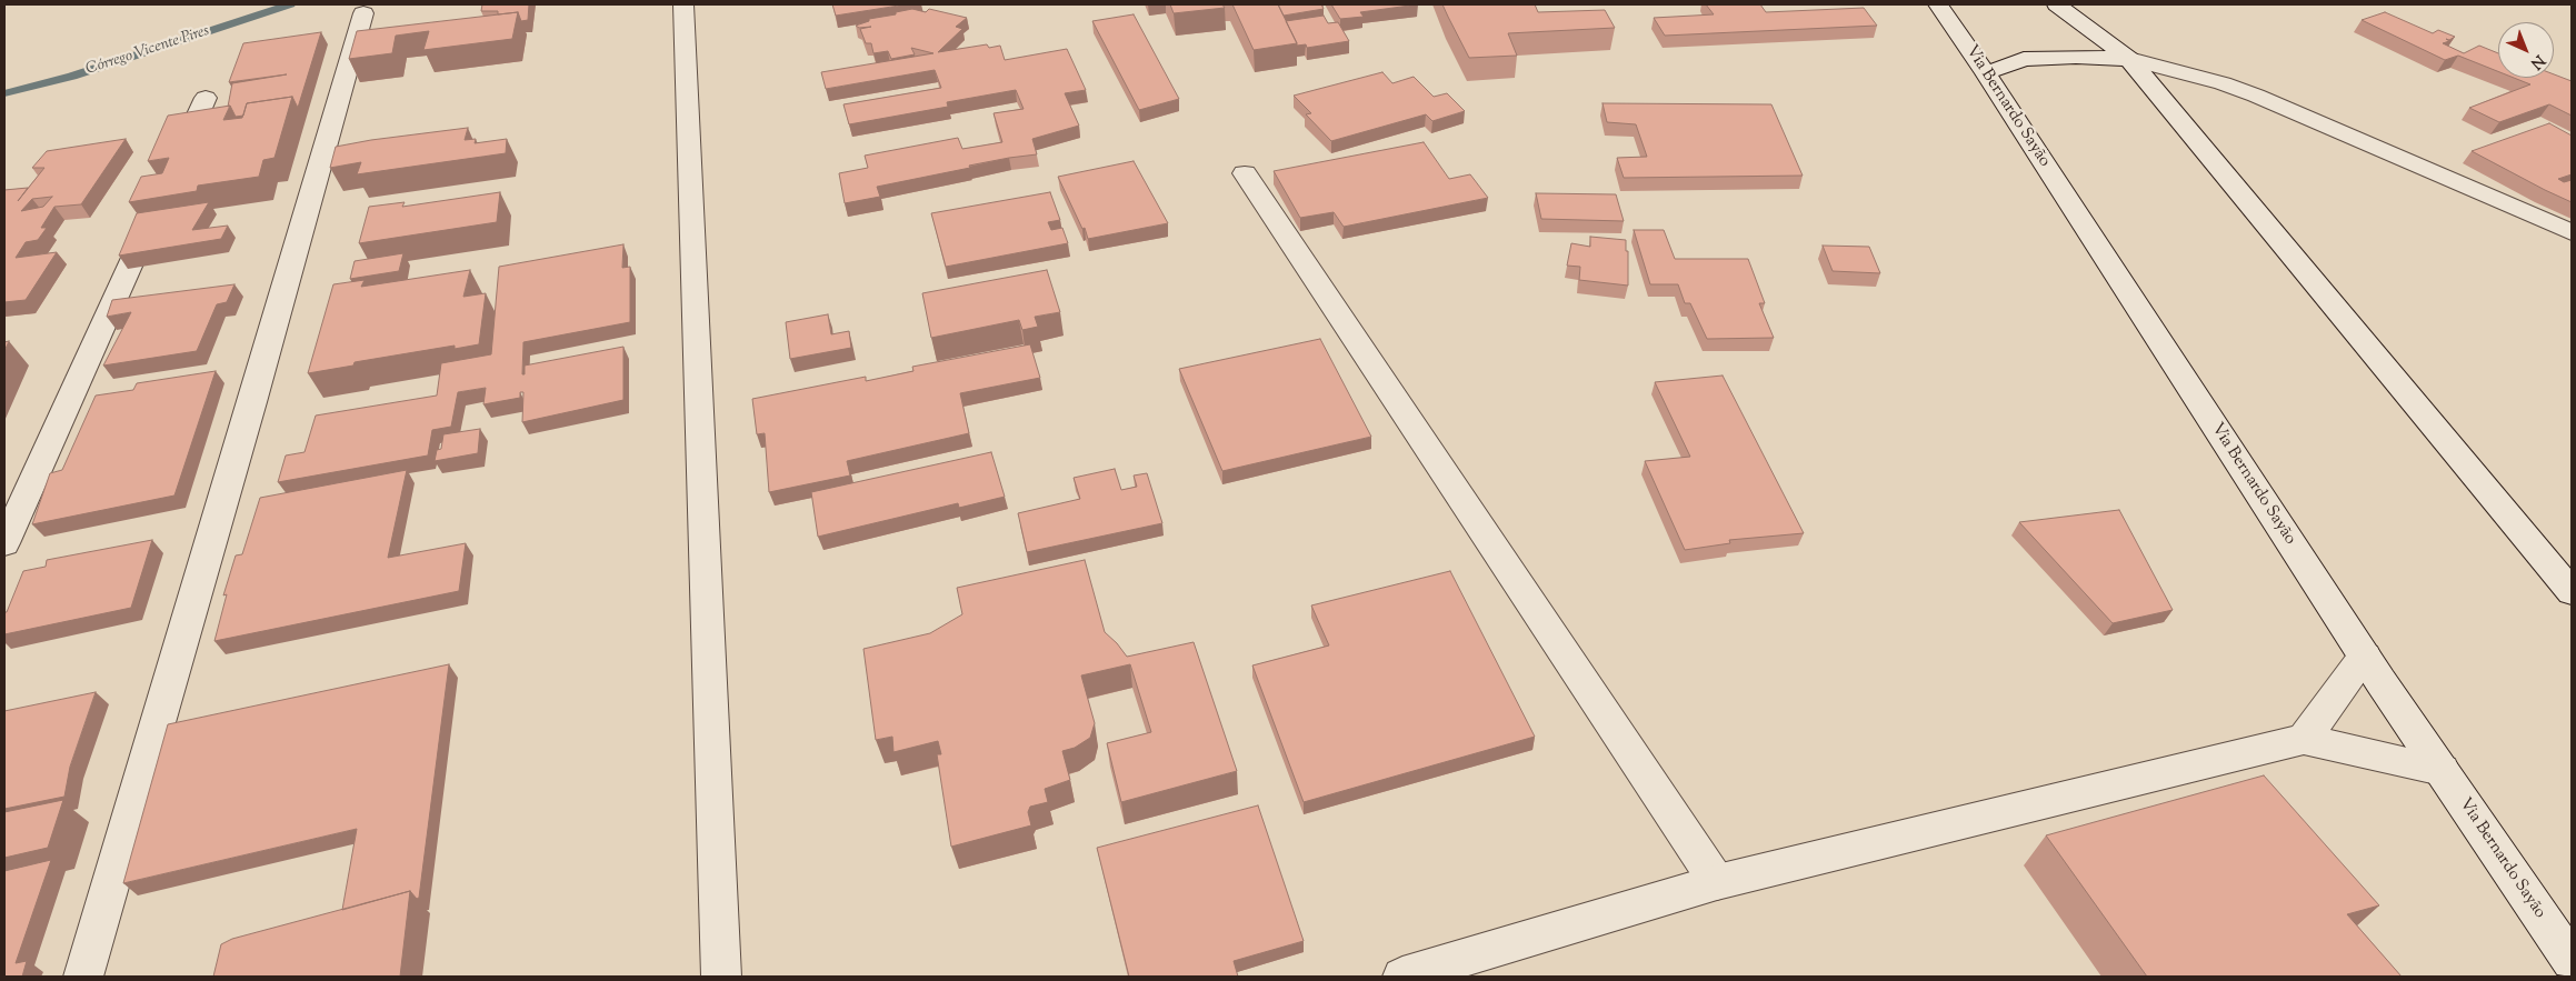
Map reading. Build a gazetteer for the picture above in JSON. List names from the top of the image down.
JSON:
{
  "streets": {
    "street": ["Via Bernardo Sayão"]
  },
  "water": ["Córrego Vicente Pires"],
  "north": "bottom right"
}
